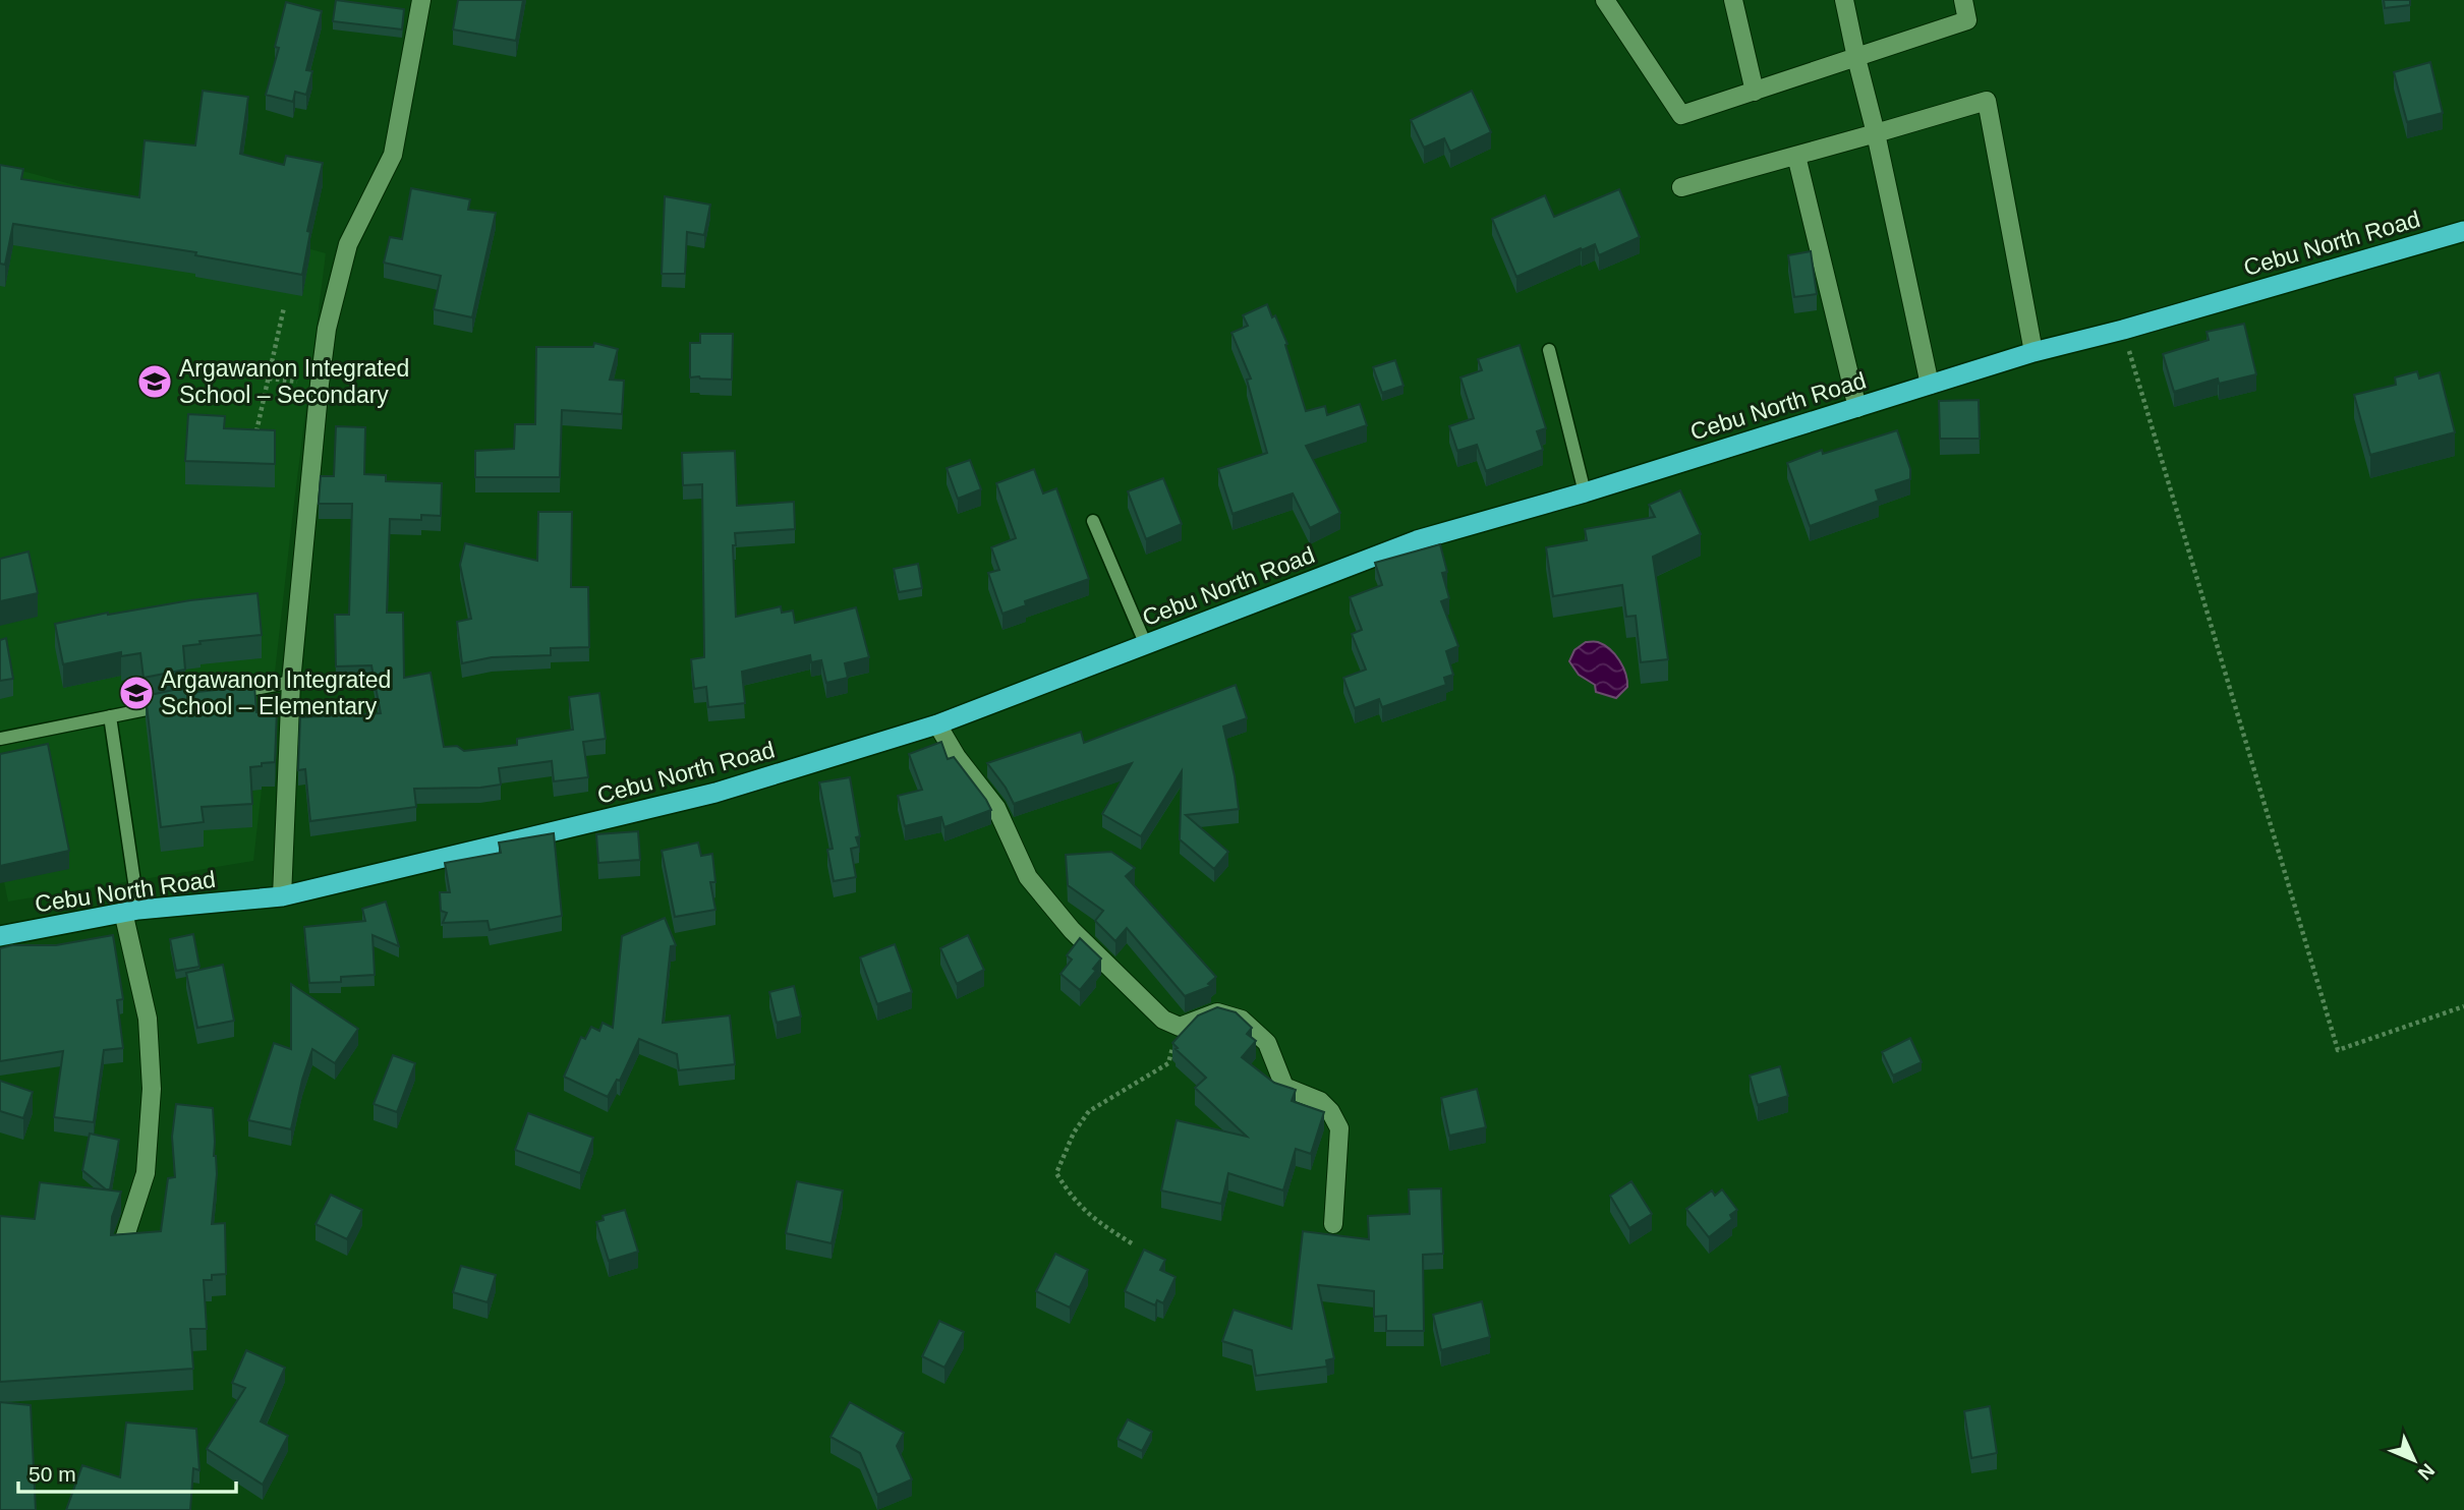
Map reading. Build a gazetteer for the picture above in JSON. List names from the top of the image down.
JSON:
{
  "streets": {
    "highway": ["Cebu North Road"]
  },
  "places": {
    "school or university": ["Argawanon Integrated School – Secondary", "Argawanon Integrated School – Elementary"]
  },
  "scale_bar": "50 m",
  "north": "bottom right"
}
